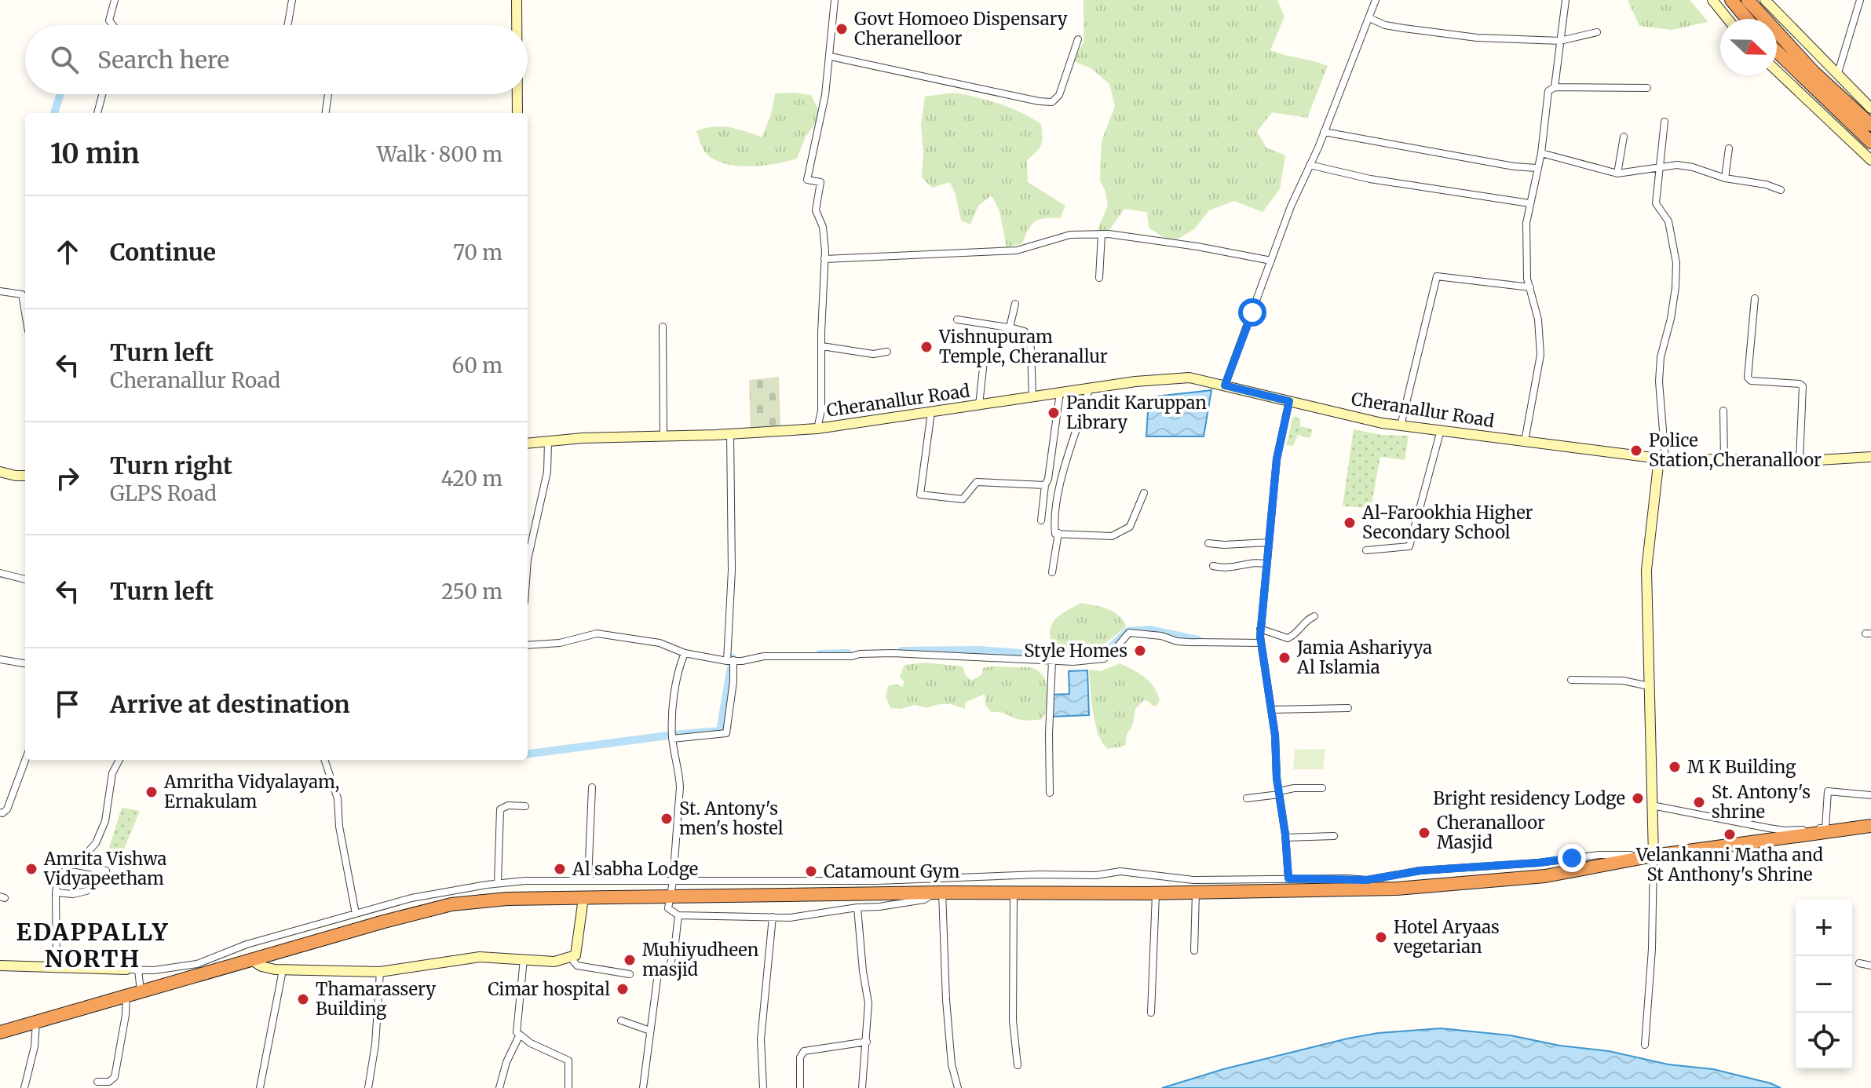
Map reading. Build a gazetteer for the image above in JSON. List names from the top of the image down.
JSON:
{
  "streets": {
    "main road": ["Cheranallur Road"]
  },
  "districts": ["EDAPPALLY NORTH"],
  "places": [
    "Govt Homoeo Dispensary Cheranelloor",
    "Vishnupuram Temple, Cheranallur",
    "Pandit Karuppan Library",
    "Police Station,Cheranalloor",
    "Al-Farookhia Higher Secondary School",
    "Style Homes",
    "Jamia Ashariyya Al Islamia",
    "M K Building",
    "Amritha Vidyalayam, Ernakulam",
    "Bright residency Lodge",
    "St. Antony's shrine",
    "St. Antony's men's hostel",
    "Cheranalloor Masjid",
    "Velankanni Matha and St Anthony's Shrine",
    "Amrita Vishwa Vidyapeetham",
    "Al sabha Lodge",
    "Catamount Gym",
    "Hotel Aryaas vegetarian",
    "Muhiyudheen masjid",
    "Cimar hospital",
    "Thamarassery Building"
  ],
  "north": "right",
  "page": {
    "search": "Search here",
    "heading": ["10 min", "Walk · 800 m"],
    "list": [
      ["Continue", "70 m"],
      ["Turn left", "Cheranallur Road", "60 m"],
      ["Turn right", "GLPS Road", "420 m"],
      ["Turn left", "250 m"],
      "Arrive at destination"
    ],
    "map_buttons": ["+", "−"]
  }
}
